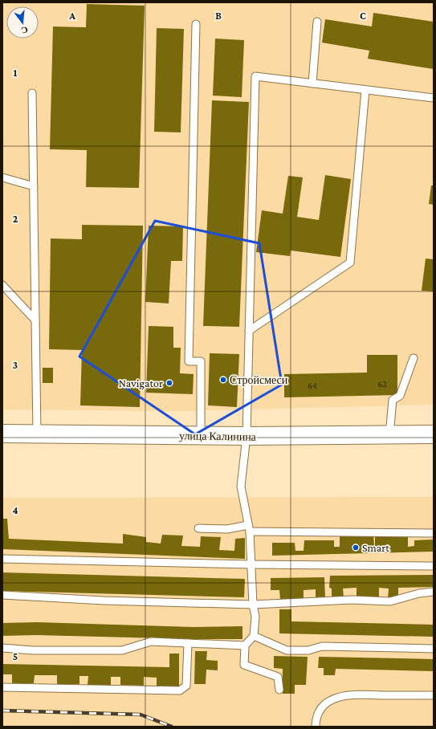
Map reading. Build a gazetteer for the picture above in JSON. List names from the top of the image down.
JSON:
{
  "streets": {
    "street": ["улица Калинина"]
  },
  "places": ["Стройсмеси", "Navigator", "Smart"],
  "house_numbers": ["62", "64"],
  "north": "bottom",
  "grid": {
    "columns": ["A", "B", "C"],
    "rows": [
      "1",
      "2",
      "3",
      "4",
      "5"
    ]
  }
}
